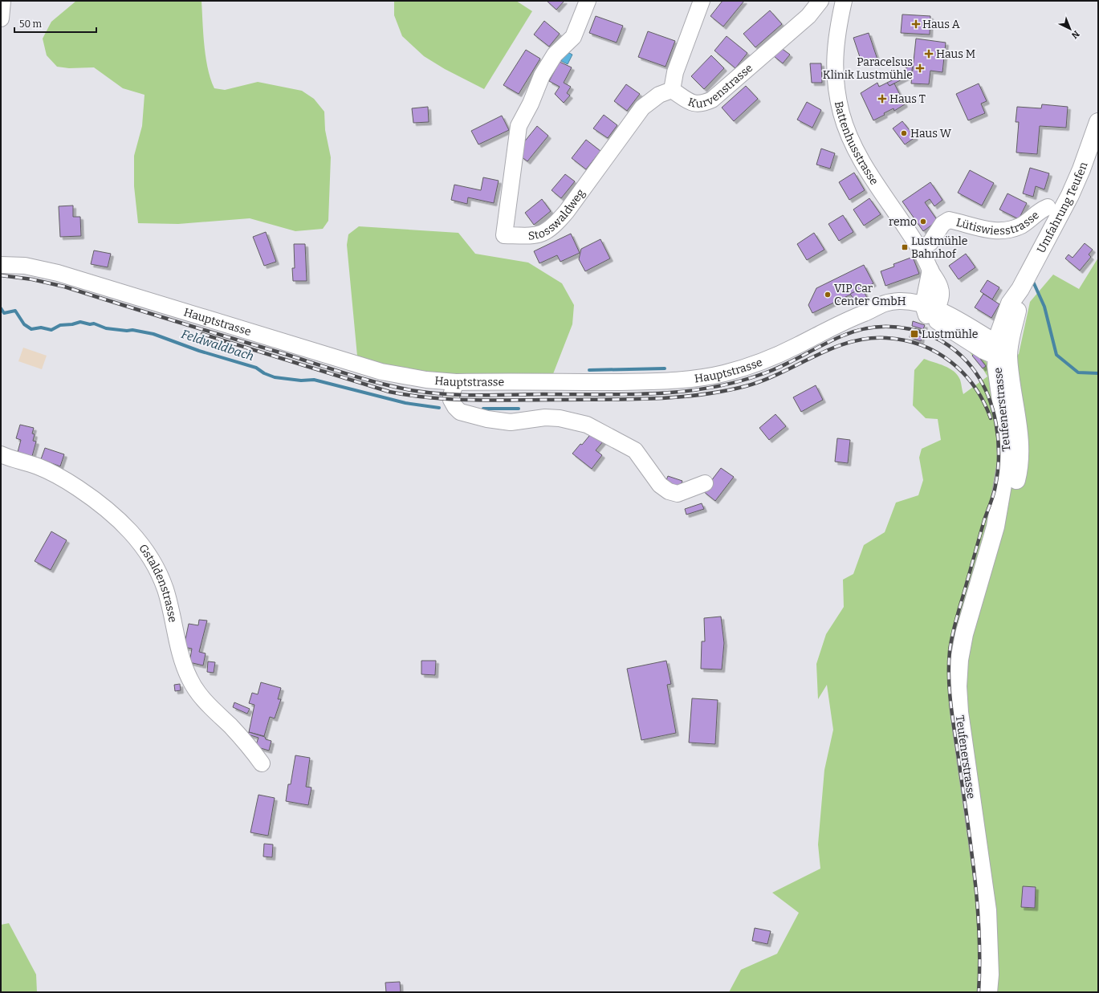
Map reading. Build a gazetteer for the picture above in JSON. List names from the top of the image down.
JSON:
{
  "streets": {
    "main road": ["Umfahrung Teufen", "Teufenerstrasse"],
    "street": [
      "Kurvenstrasse",
      "Battenhusstrasse",
      "Stosswaldweg",
      "Lütiswiesstrasse",
      "Hauptstrasse",
      "Gstaldenstrasse"
    ]
  },
  "crossings": [
    ["Kurvenstrasse", "Stosswaldweg"],
    ["Battenhusstrasse", "Lütiswiesstrasse"],
    ["Battenhusstrasse", "Hauptstrasse"],
    ["Umfahrung Teufen", "Teufenerstrasse"]
  ],
  "water": ["Feldwaldbach"],
  "places": {
    "health": [
      "Haus A",
      "Haus M",
      "Paracelsus Klinik Lustmühle",
      "Haus T"
    ],
    "other": ["Haus W", "remo", "VIP Car Center GmbH"],
    "transit": ["Lustmühle Bahnhof", "Lustmühle"]
  },
  "scale_bar": "50 m",
  "north": "bottom right"
}
